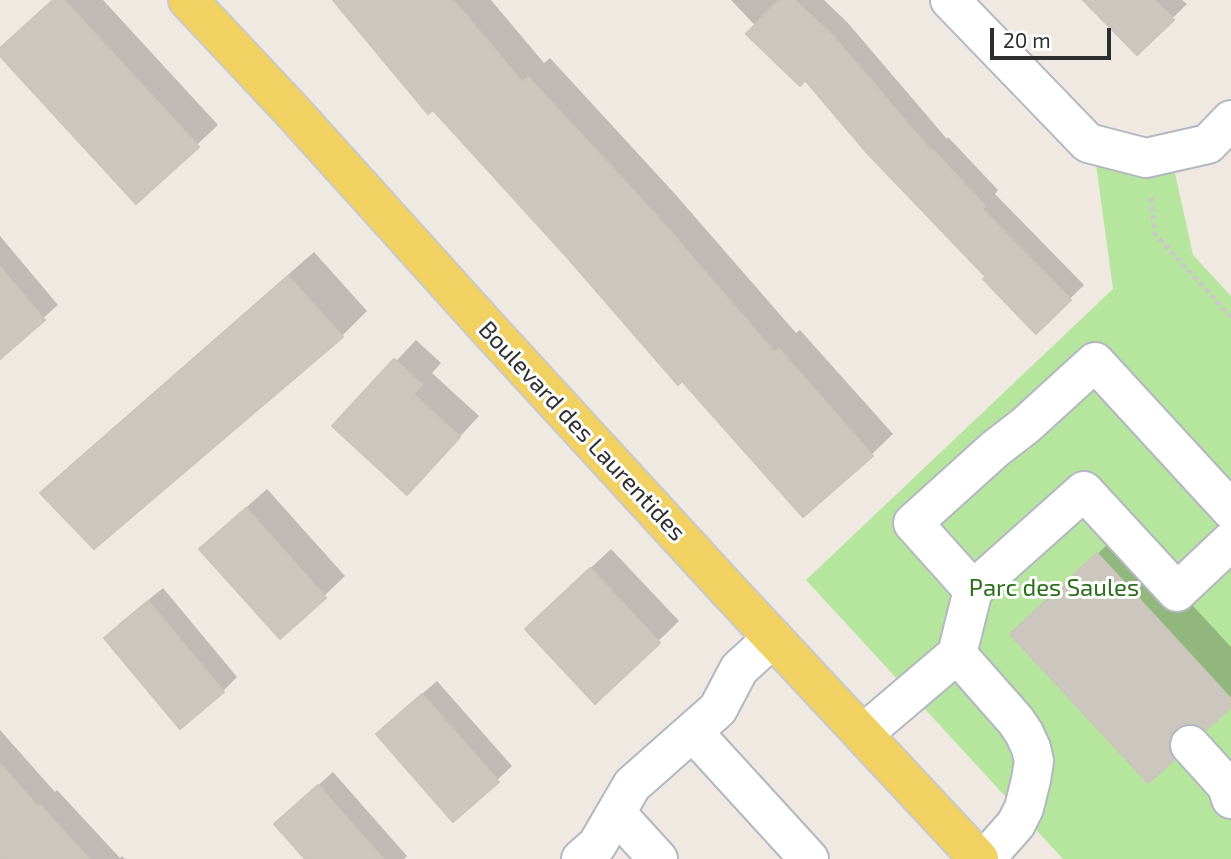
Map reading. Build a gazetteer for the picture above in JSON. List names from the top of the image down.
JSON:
{
  "streets": {
    "main road": ["Boulevard des Laurentides"]
  },
  "parks": ["Parc des Saules"],
  "scale_bar": "20 m"
}
